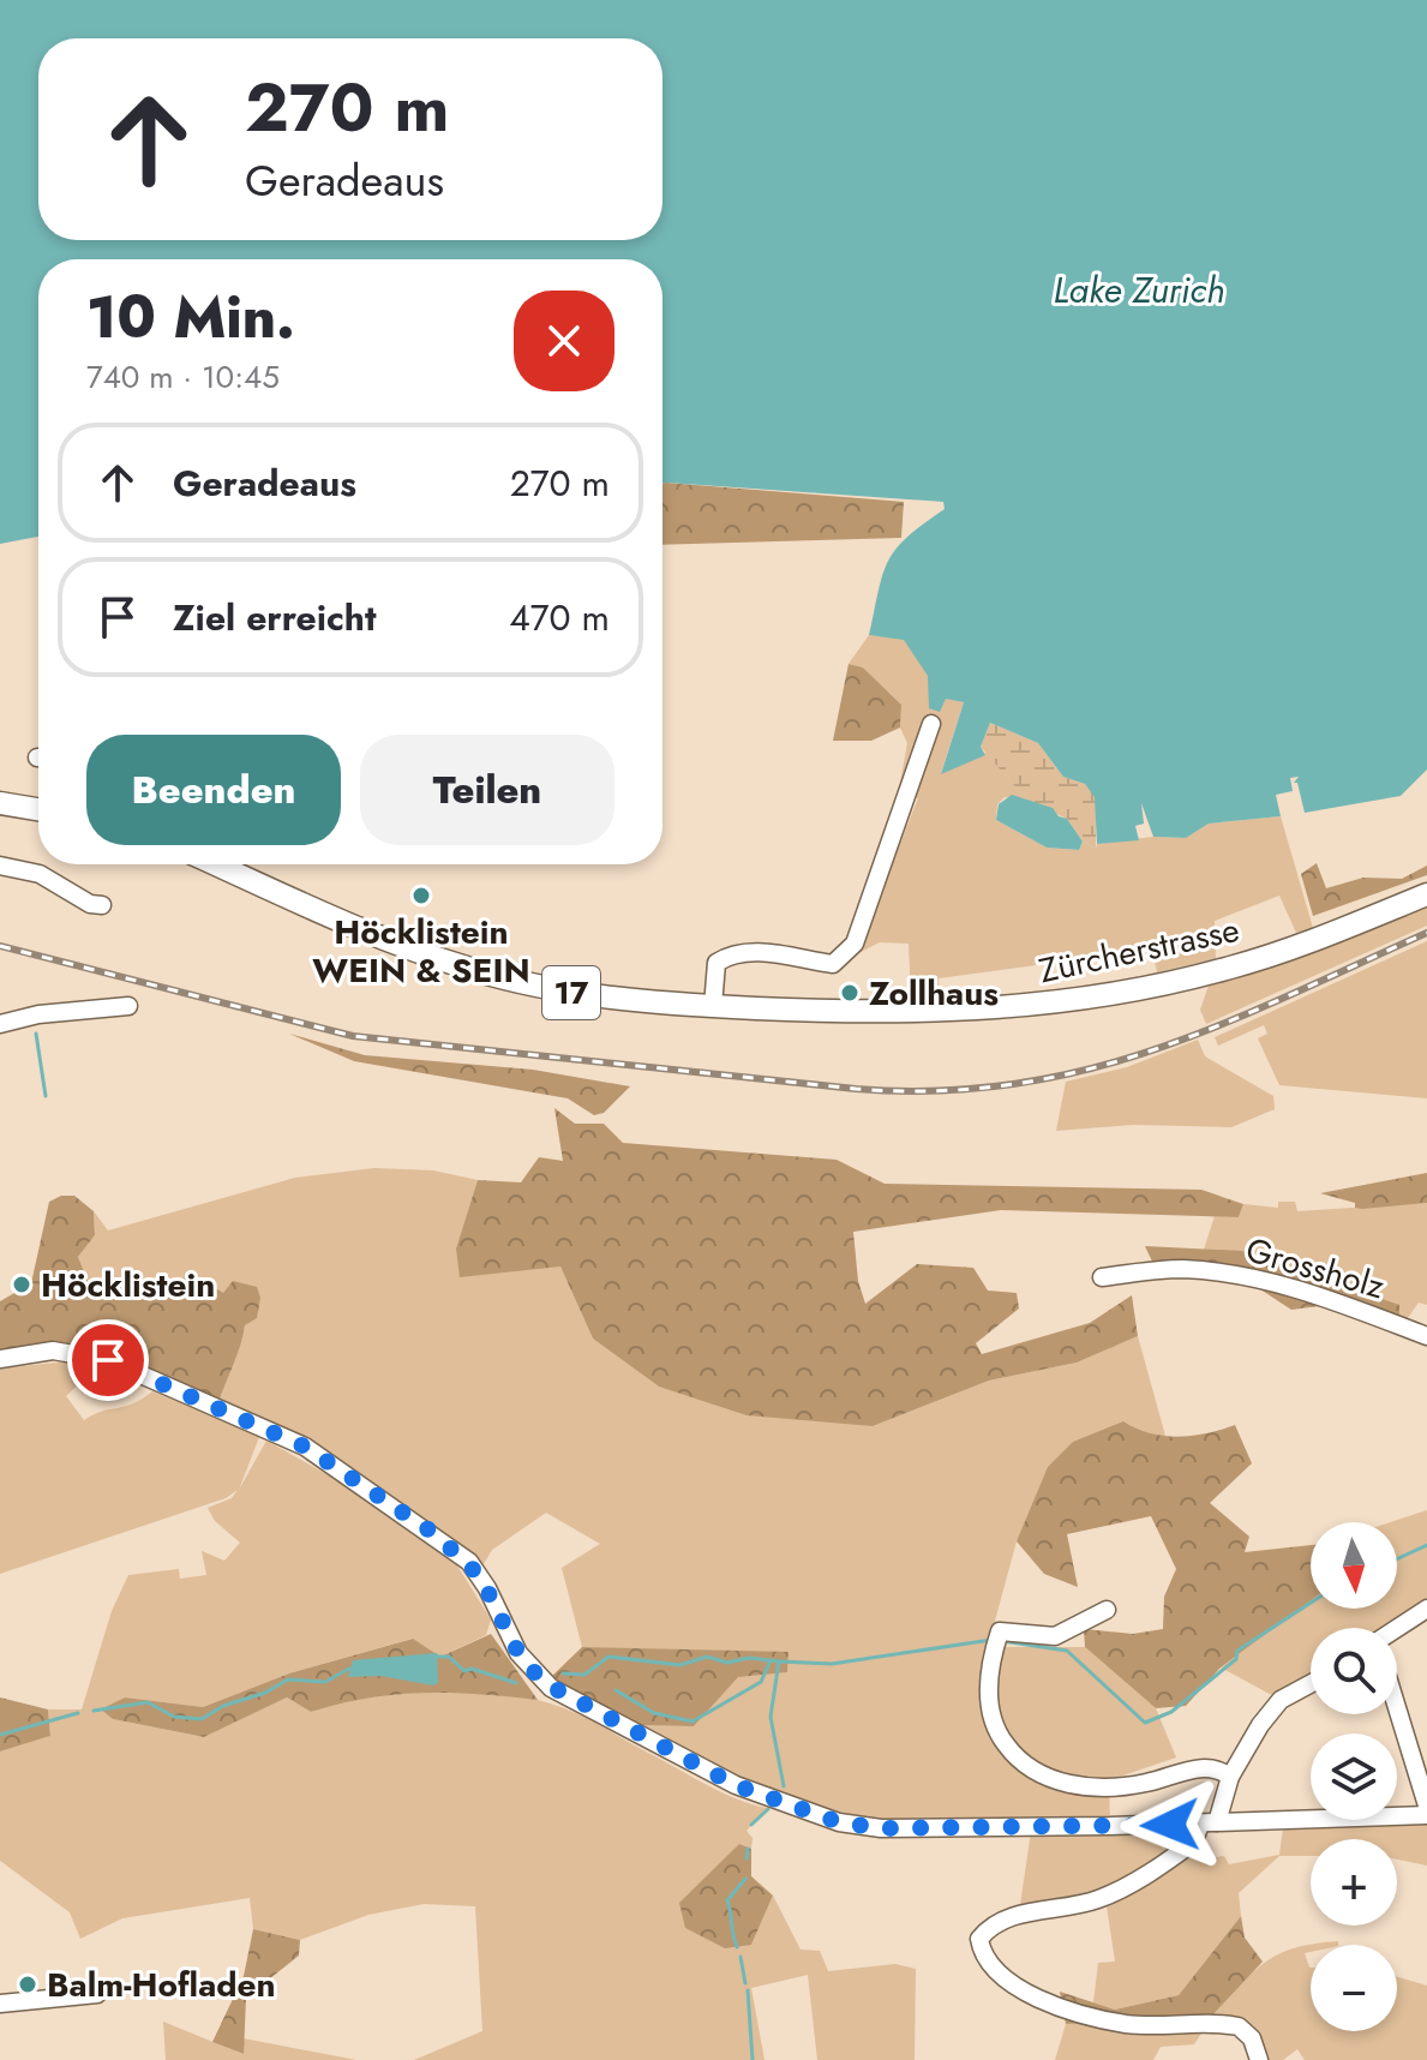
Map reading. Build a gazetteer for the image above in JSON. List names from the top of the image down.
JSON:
{
  "streets": {
    "main road": ["Zürcherstrasse", "17"],
    "street": ["Grossholz"]
  },
  "water": ["Lake Zurich"],
  "places": [
    "Höcklistein WEIN & SEIN",
    "Zollhaus",
    "Höcklistein",
    "Balm-Hofladen"
  ],
  "north": "bottom",
  "page": {
    "turn": ["270 m", "Geradeaus"],
    "heading": ["10 Min.", "740 m · 10:45"],
    "list": [
      {
        "name": "Geradeaus",
        "value": "270 m"
      },
      {
        "name": "Ziel erreicht",
        "value": "470 m"
      }
    ],
    "buttons": ["Beenden", "Teilen"],
    "map_buttons": ["+", "−"]
  }
}
